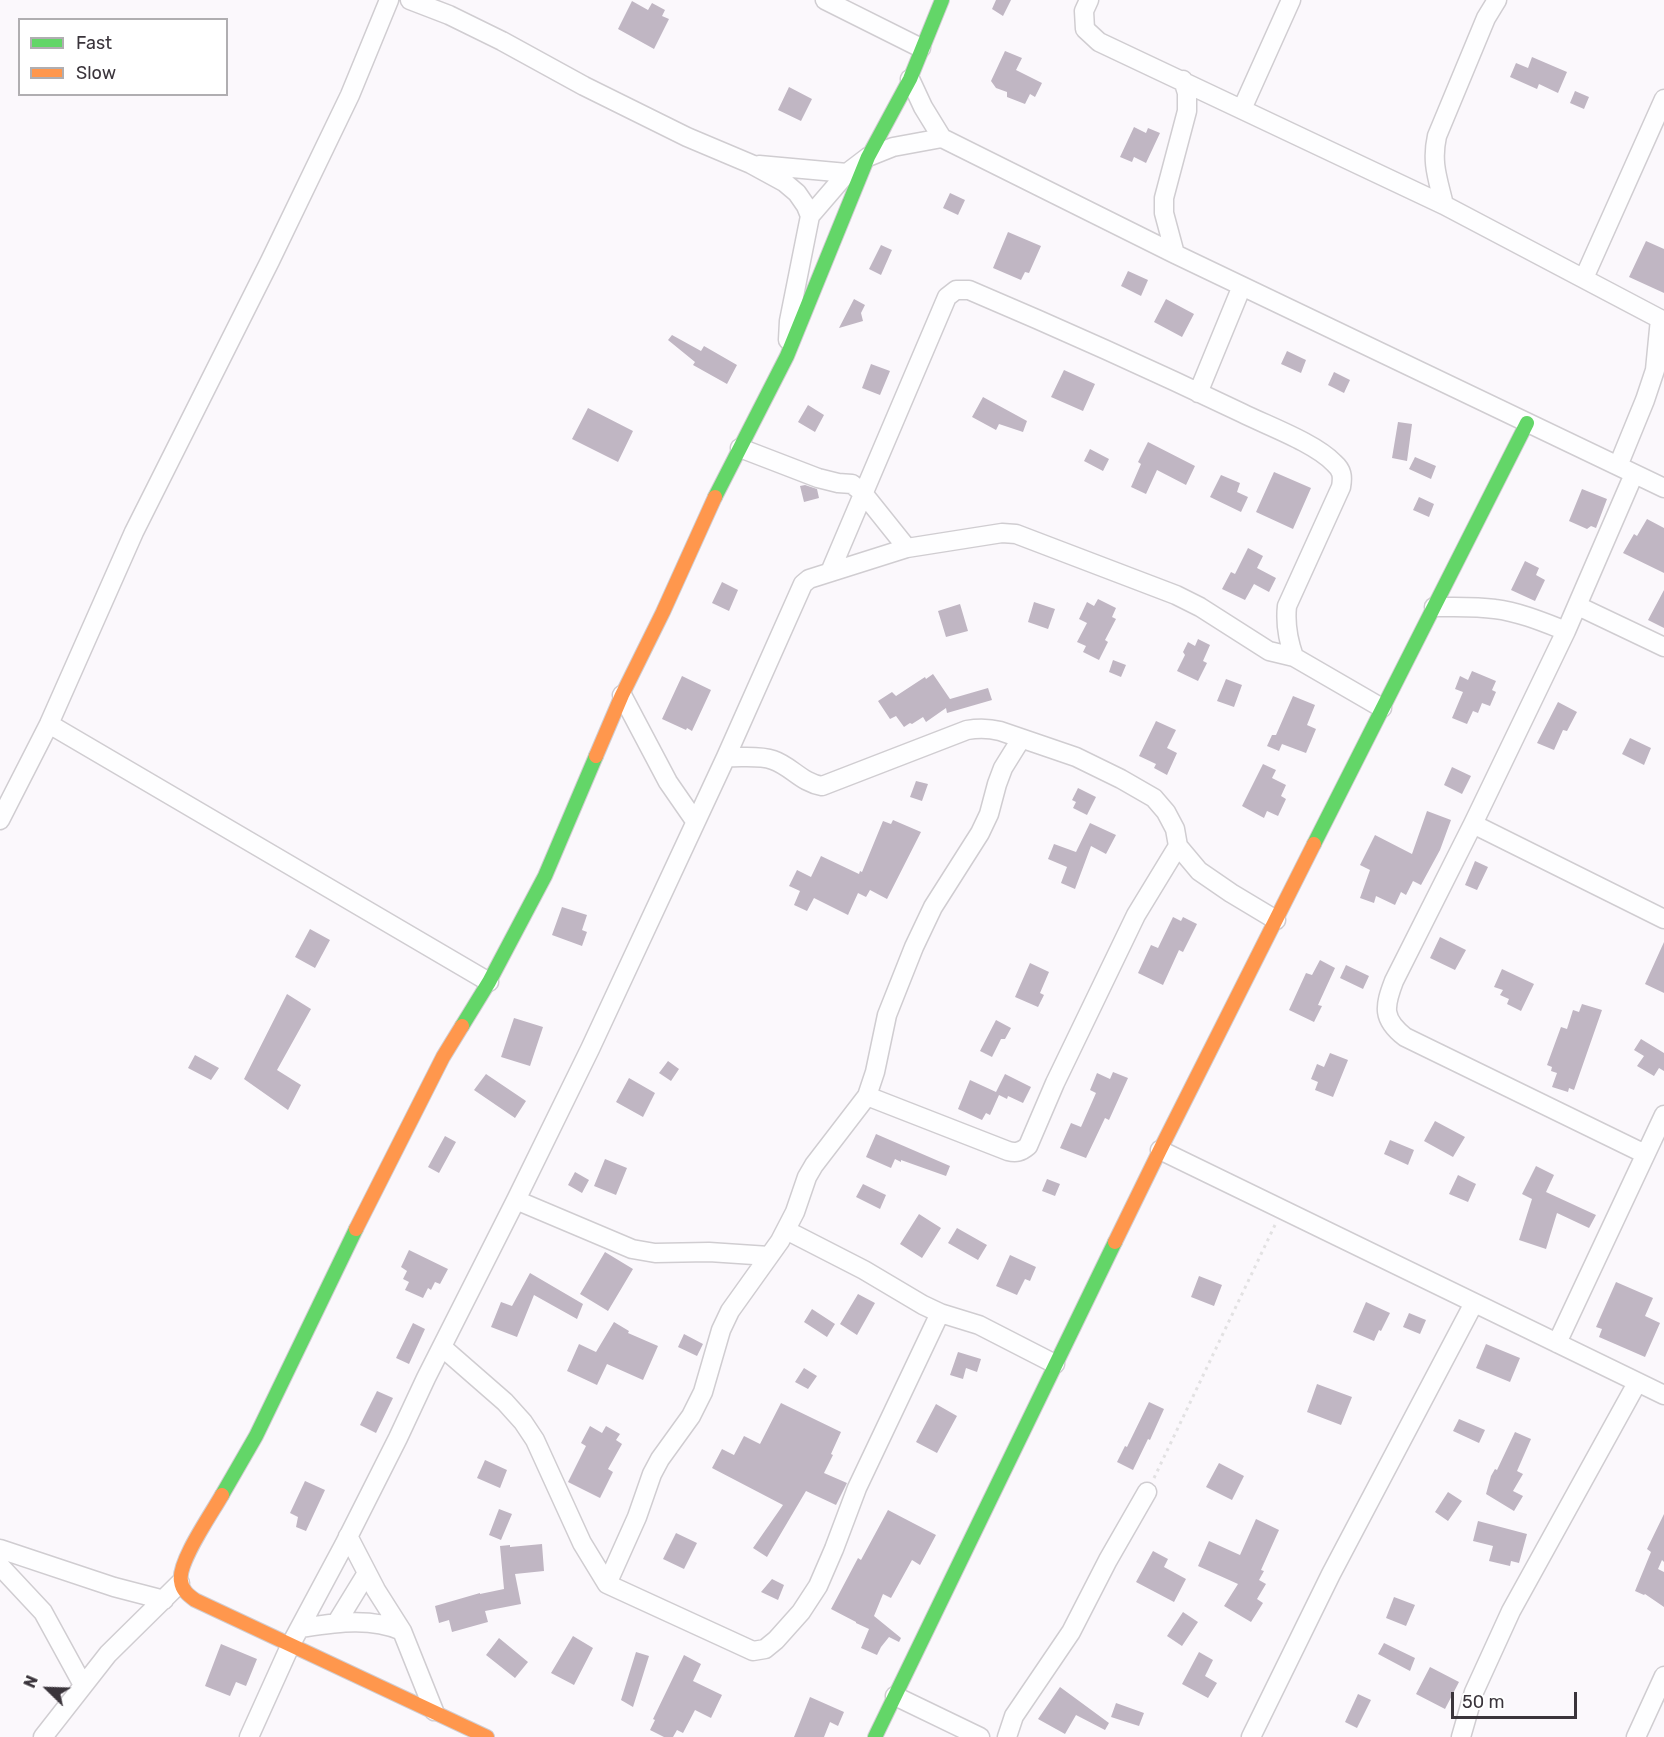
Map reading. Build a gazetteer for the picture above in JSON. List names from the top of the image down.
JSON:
{
  "legend": ["Fast", "Slow"],
  "scale_bar": "50 m",
  "north": "top left"
}
